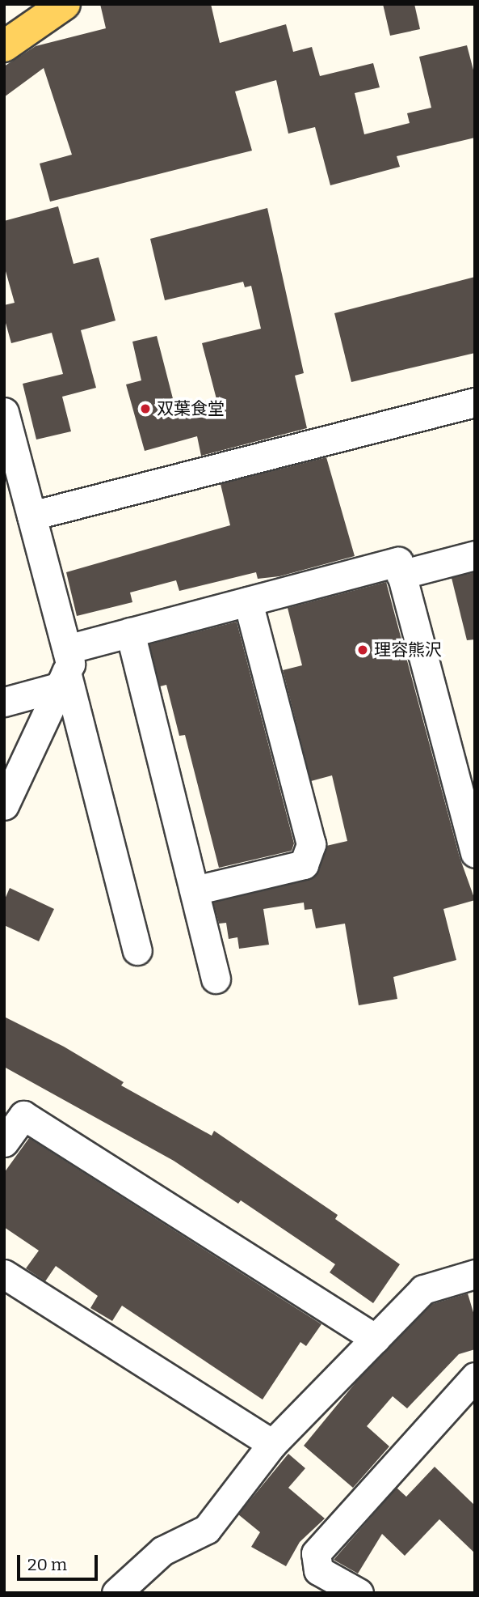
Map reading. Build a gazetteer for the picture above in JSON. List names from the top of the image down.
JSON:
{
  "places": ["双葉食堂", "理容熊沢"],
  "scale_bar": "20 m"
}
